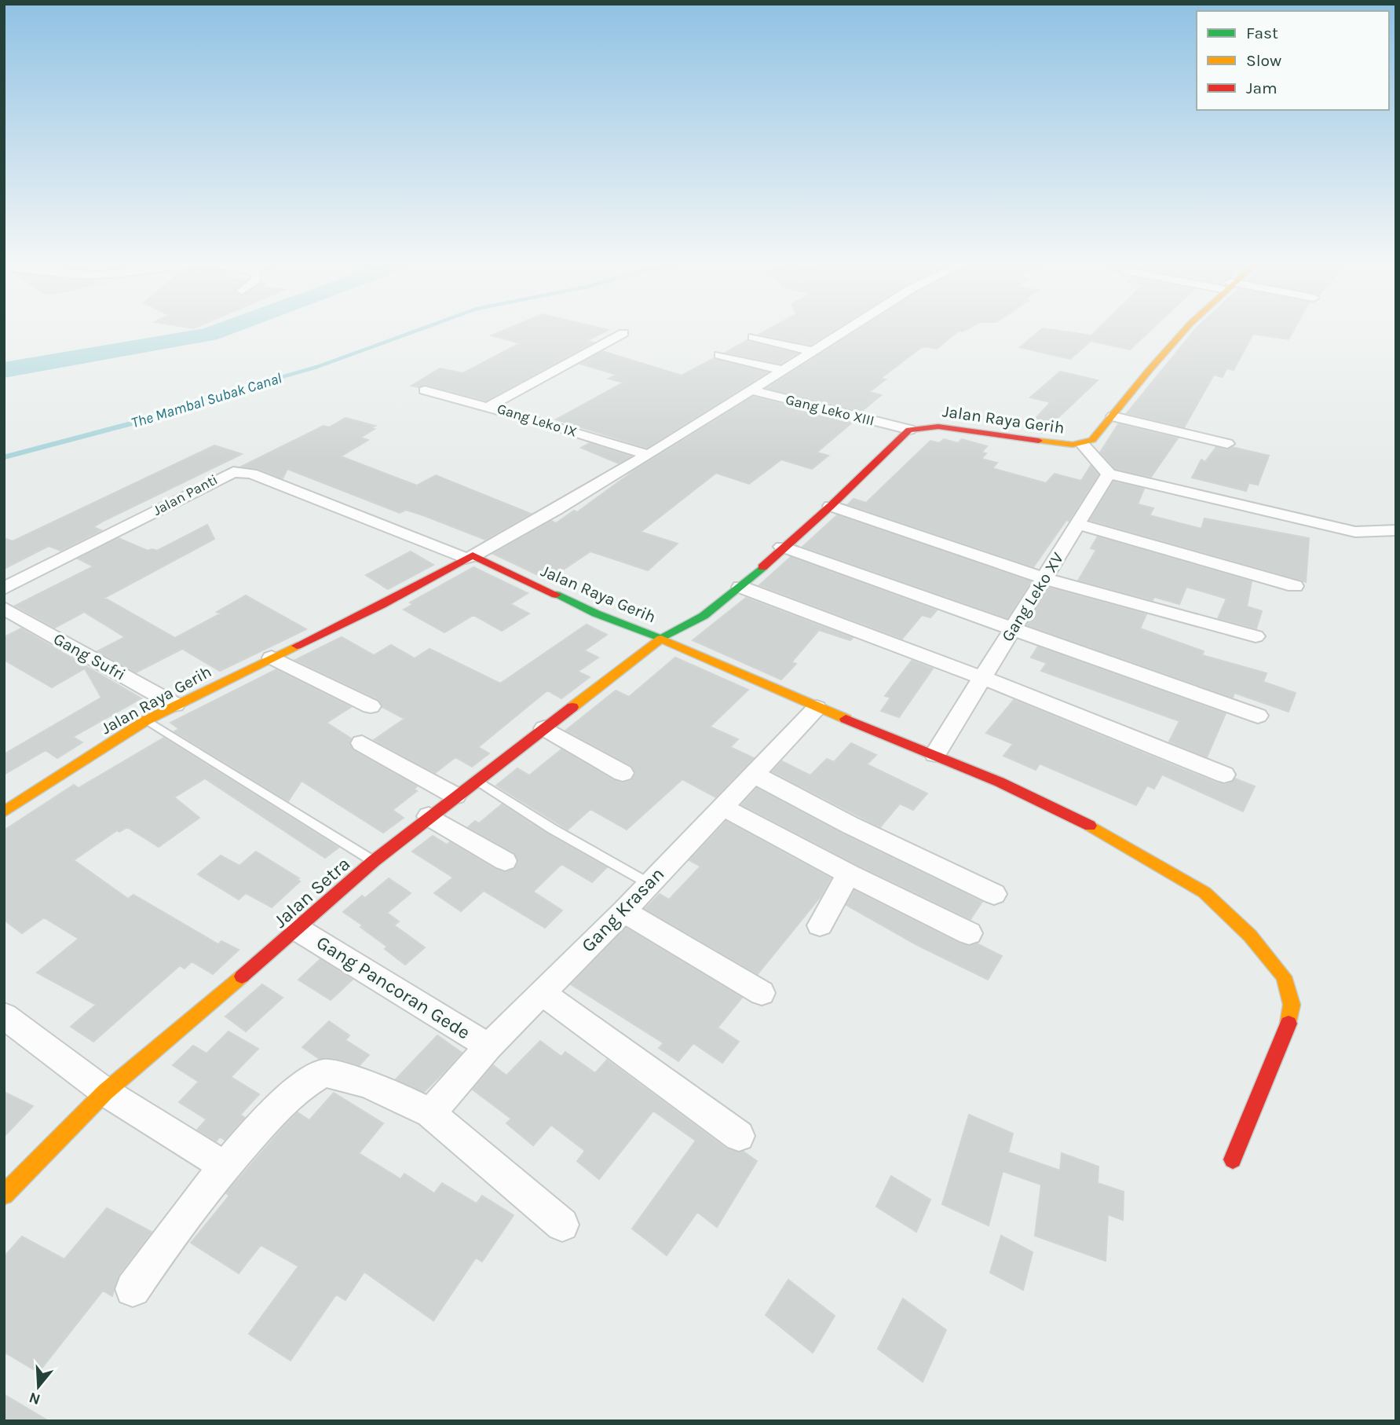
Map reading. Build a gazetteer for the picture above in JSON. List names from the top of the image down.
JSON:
{
  "streets": {
    "street": [
      "Gang Leko XIII",
      "Jalan Raya Gerih",
      "Gang Leko IX",
      "Jalan Panti",
      "Gang Leko XV",
      "Gang Sufri",
      "Jalan Setra",
      "Gang Krasan",
      "Gang Pancoran Gede"
    ]
  },
  "crossings": [
    ["Gang Leko XIII", "Jalan Raya Gerih"],
    ["Jalan Raya Gerih", "Jalan Panti"],
    ["Jalan Raya Gerih", "Gang Sufri"],
    ["Jalan Raya Gerih", "Jalan Setra"],
    ["Jalan Setra", "Gang Pancoran Gede"],
    ["Gang Krasan", "Gang Pancoran Gede"]
  ],
  "water": ["The Mambal Subak Canal"],
  "legend": ["Fast", "Slow", "Jam"],
  "north": "bottom"
}
